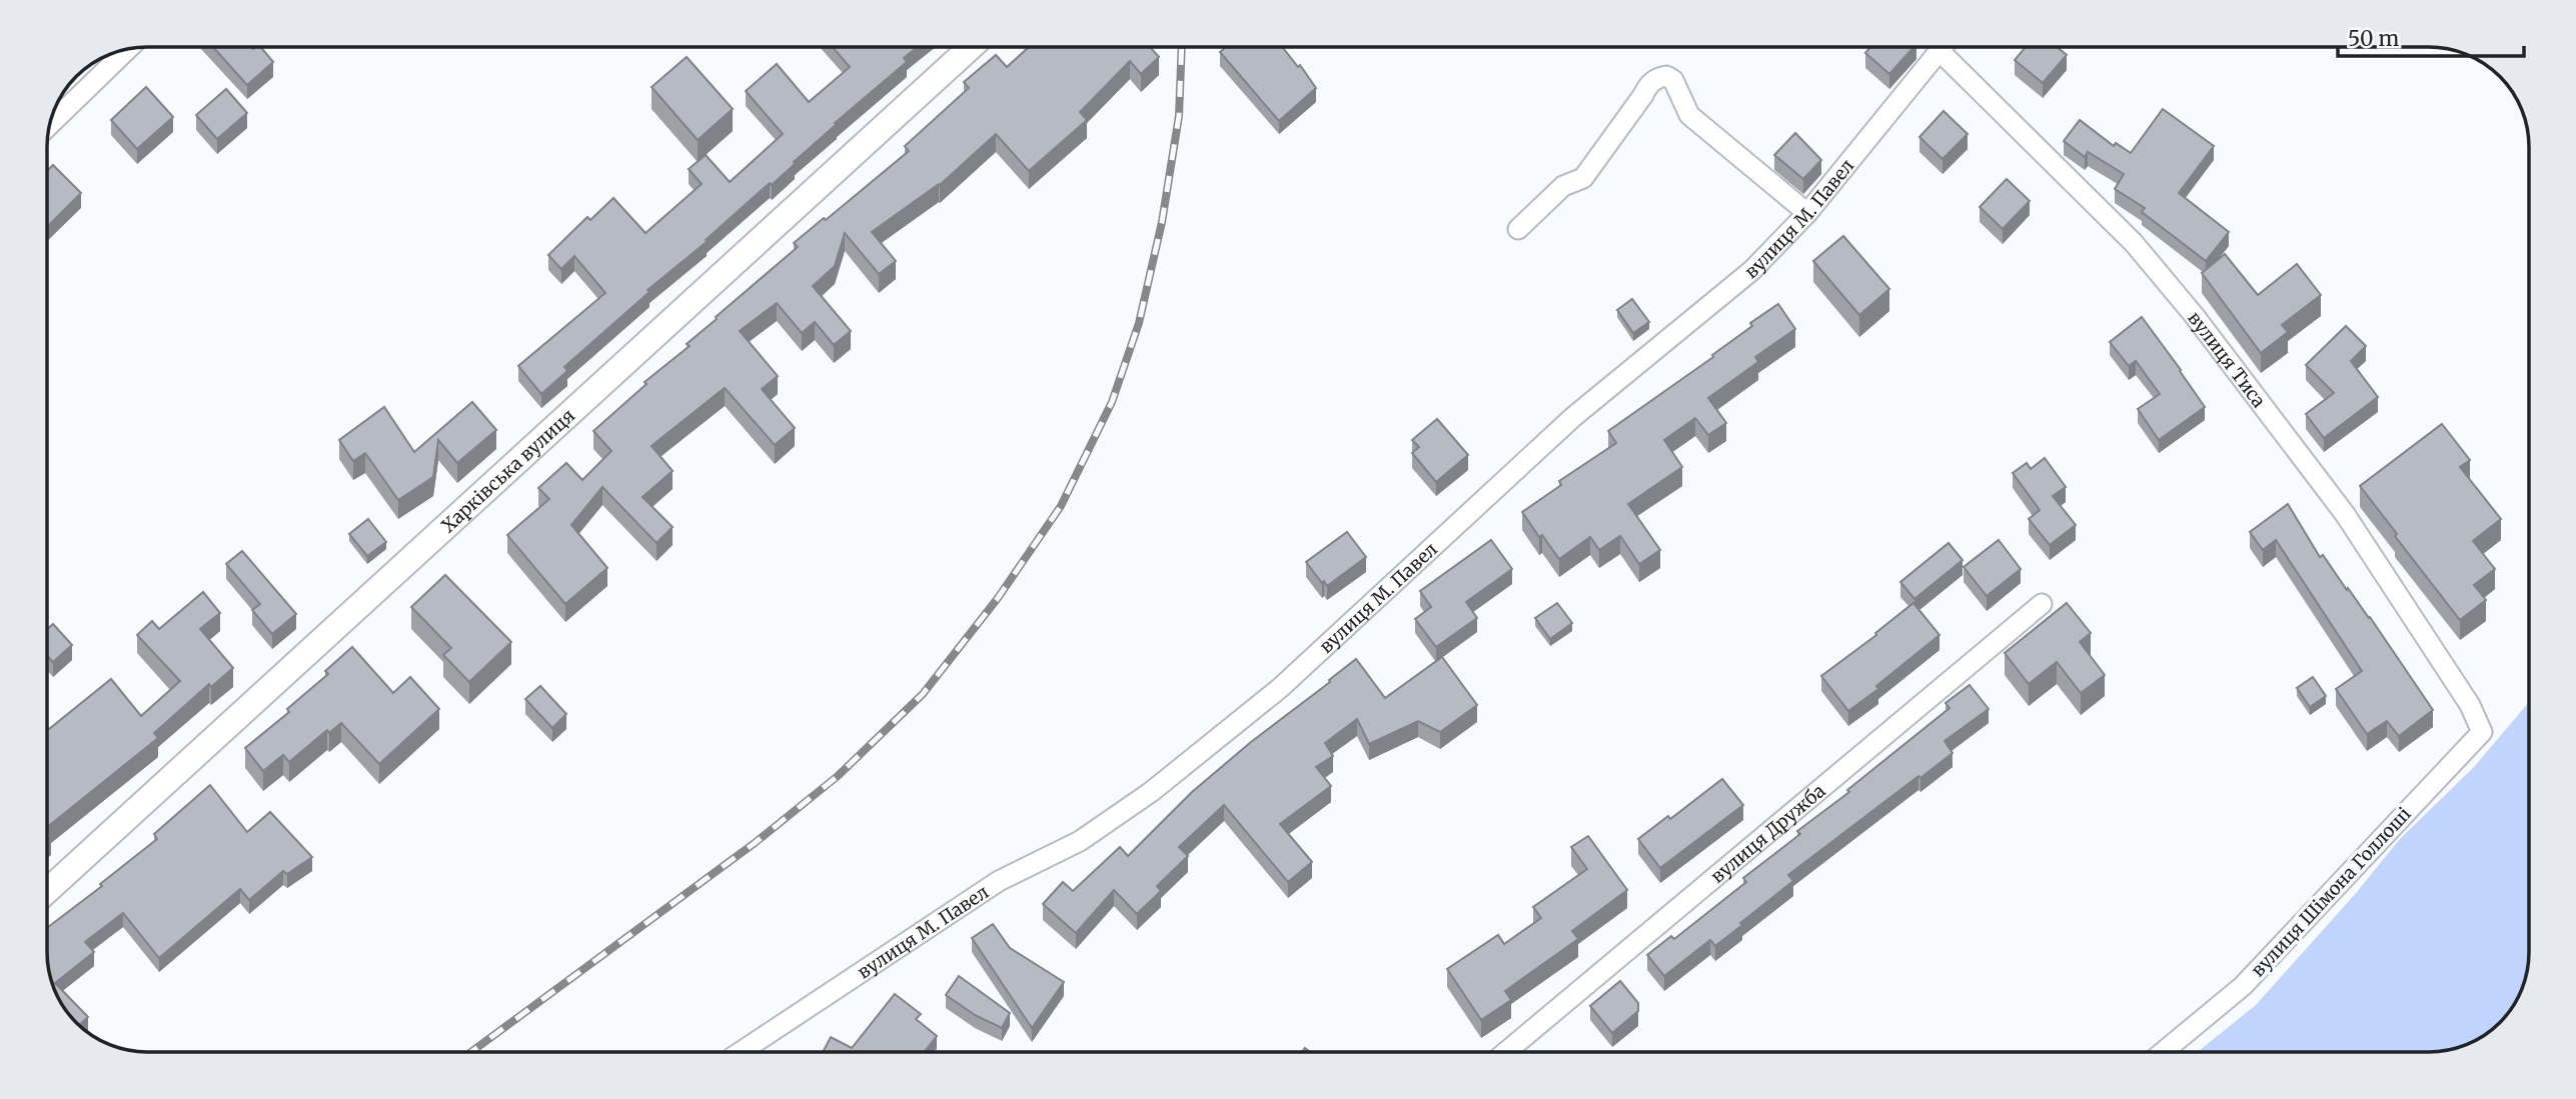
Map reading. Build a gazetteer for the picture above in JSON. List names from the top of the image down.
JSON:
{
  "streets": {
    "street": [
      "вулиця М. Павел",
      "вулиця Тиса",
      "Харківська вулиця",
      "вулиця Дружба",
      "вулиця Шімона Голлоші"
    ]
  },
  "crossings": [
    ["вулиця Тиса", "вулиця Шімона Голлоші"]
  ],
  "scale_bar": "50 m"
}
